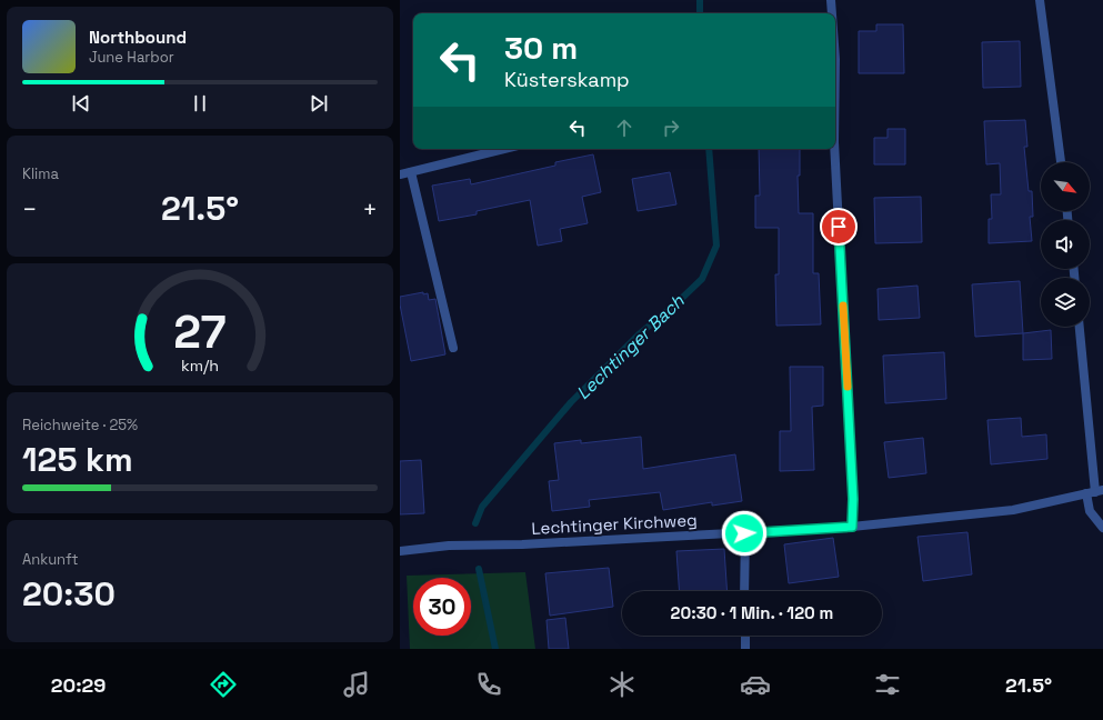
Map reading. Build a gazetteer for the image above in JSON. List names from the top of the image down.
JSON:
{
  "streets": {
    "street": ["Lechtinger Kirchweg"]
  },
  "water": ["Lechtinger Bach"],
  "north": "bottom right",
  "page": {
    "turn": ["30 m", "Küsterskamp"],
    "song": ["Northbound", "June Harbor"],
    "tile": [
      "Klima",
      ["Reichweite · 25%", "125 km"],
      ["Ankunft", "20:30"]
    ],
    "heat": ["−", "21.5°", "+"],
    "limit": "30",
    "trip": "20:30 · 1 Min. · 120 m",
    "tabs": ["20:29", "21.5°"],
    "gauge": ["27", "km/h"]
  }
}
